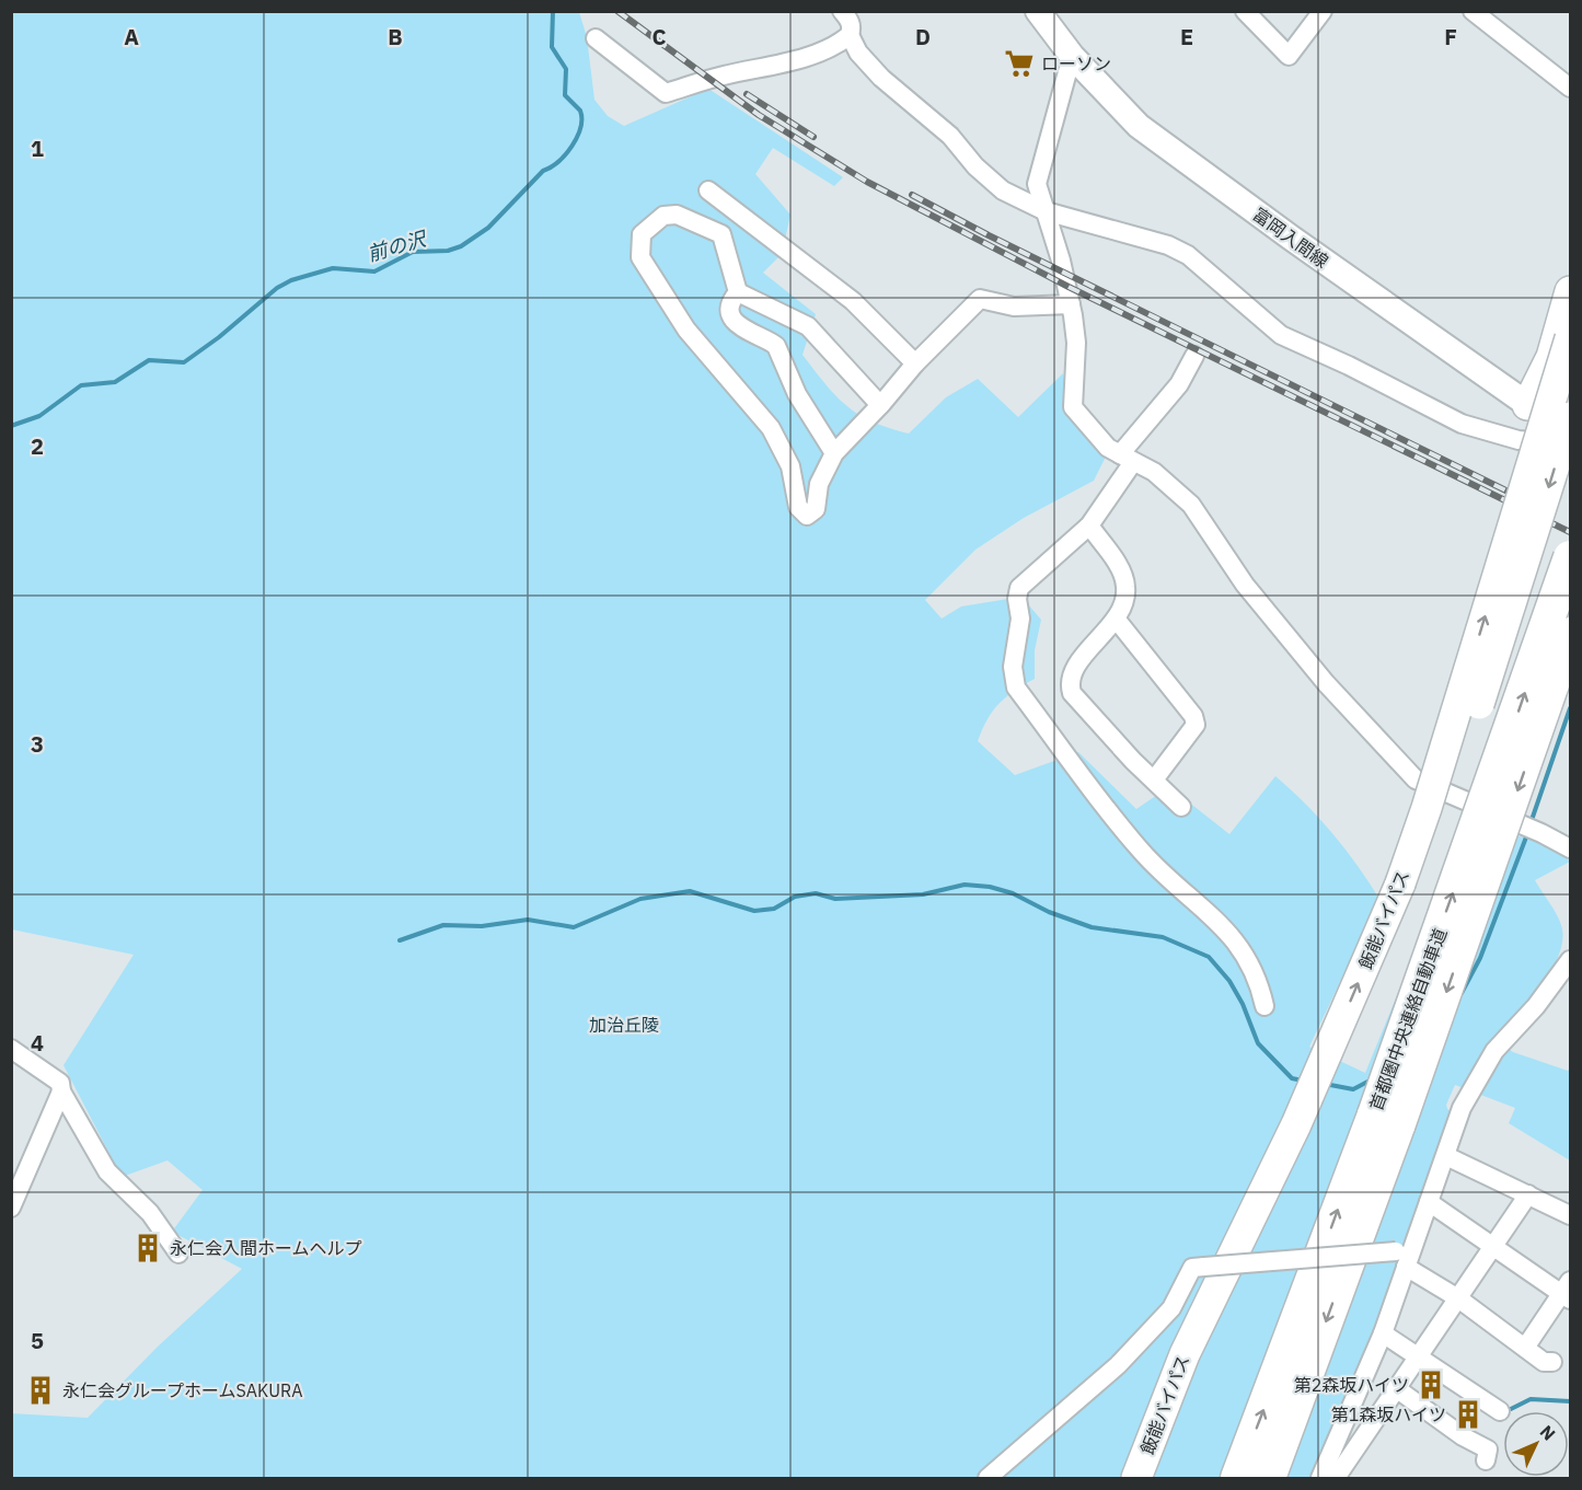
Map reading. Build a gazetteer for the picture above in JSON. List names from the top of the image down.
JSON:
{
  "streets": {
    "highway": ["飯能バイパス", "首都圏中央連絡自動車道"],
    "main road": ["富岡入間線"]
  },
  "water": ["前の沢"],
  "parks": ["加治丘陵"],
  "places": {
    "supermarket": ["ローソン"],
    "building": [
      "永仁会入間ホームヘルプ",
      "第2森坂ハイツ",
      "永仁会グループホームSAKURA",
      "第1森坂ハイツ"
    ]
  },
  "north": "top right",
  "grid": {
    "columns": [
      "A",
      "B",
      "C",
      "D",
      "E",
      "F"
    ],
    "rows": [
      "1",
      "2",
      "3",
      "4",
      "5"
    ]
  }
}
